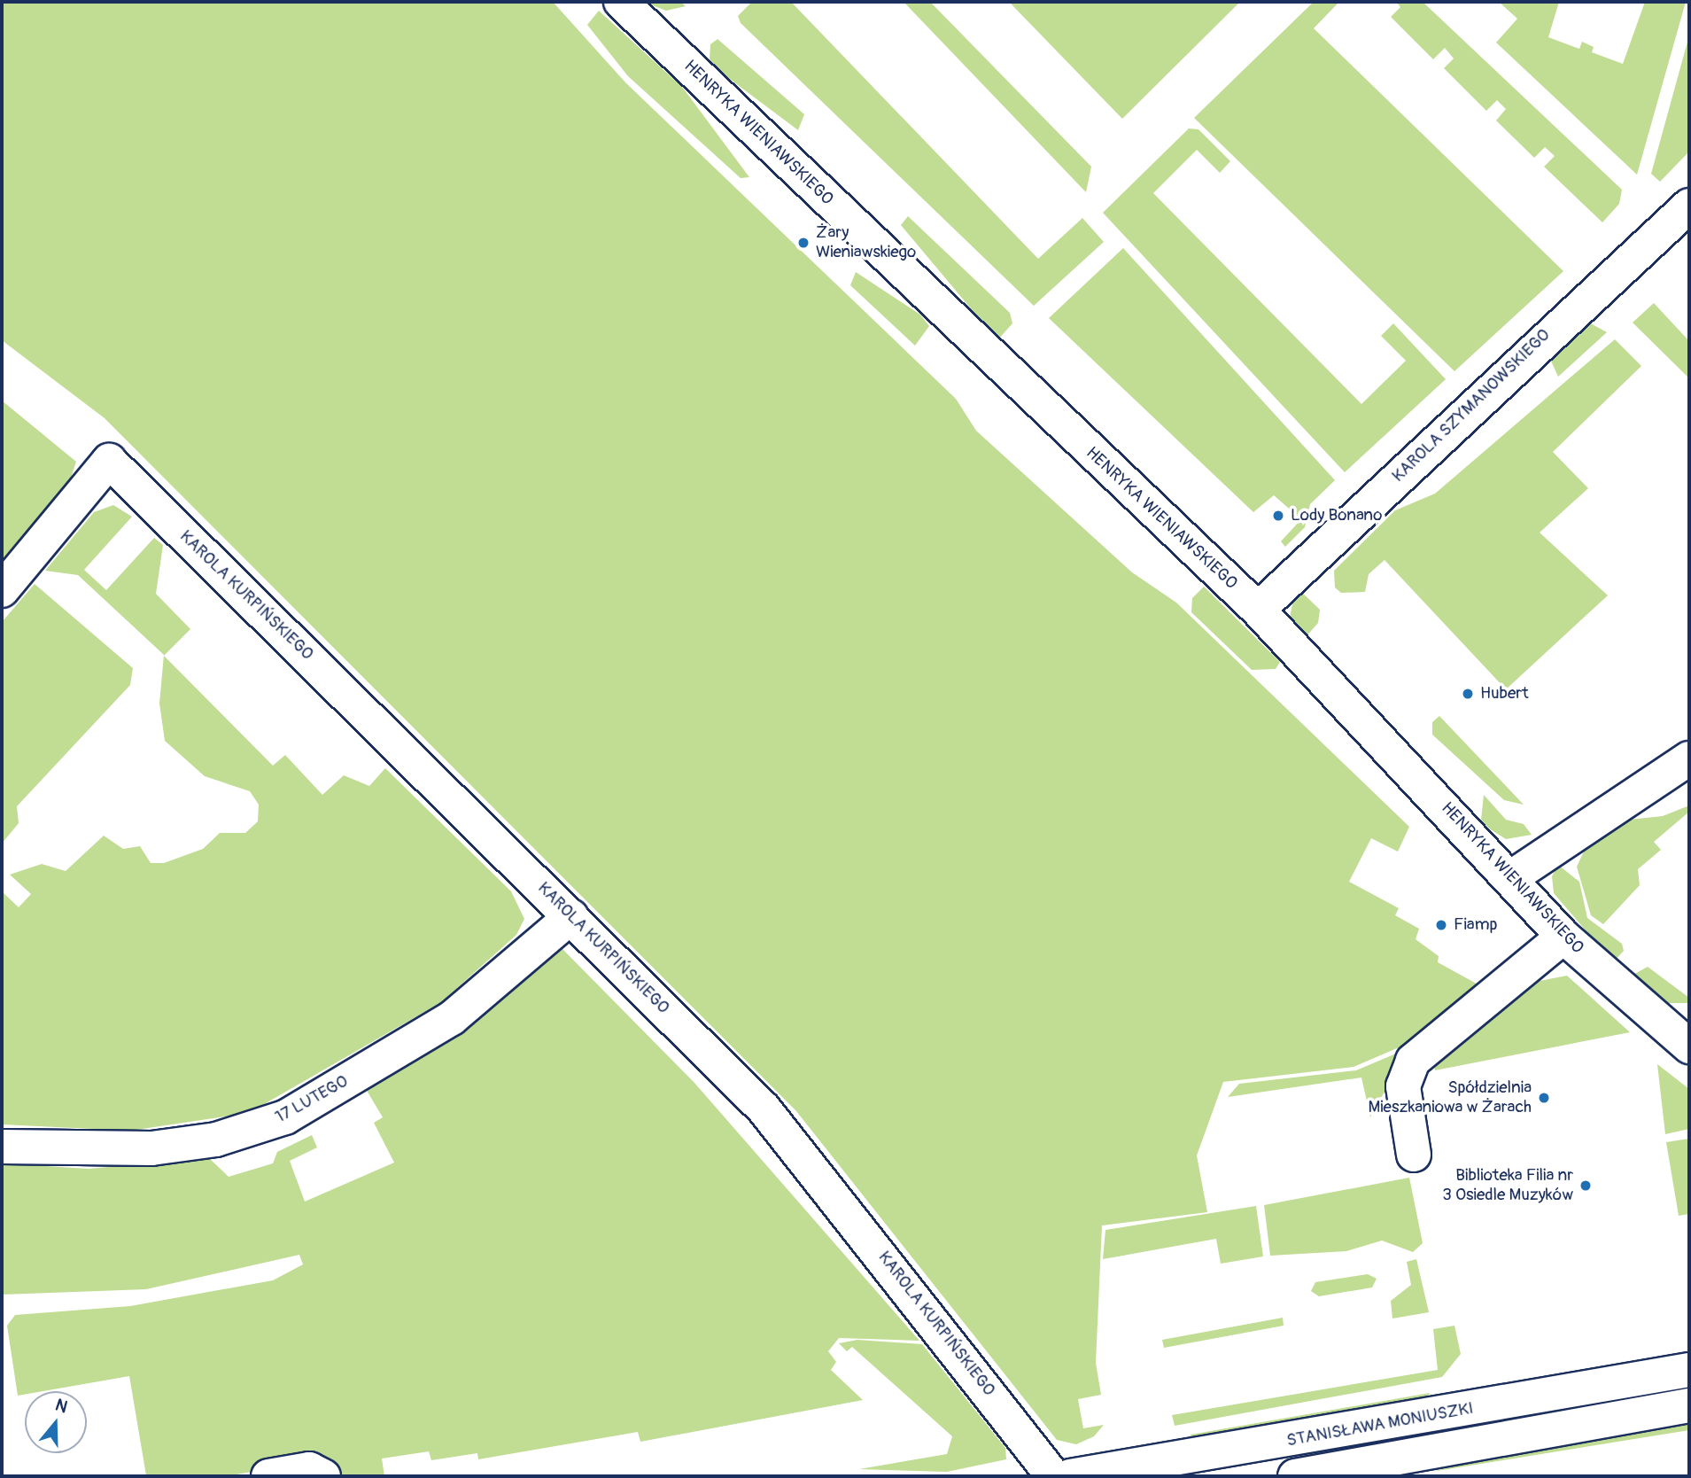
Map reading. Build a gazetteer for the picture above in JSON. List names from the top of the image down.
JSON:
{
  "streets": {
    "street": [
      "HENRYKA WIENIAWSKIEGO",
      "KAROLA SZYMANOWSKIEGO",
      "KAROLA KURPIŃSKIEGO",
      "17 LUTEGO",
      "STANISŁAWA MONIUSZKI"
    ]
  },
  "crossings": [
    ["HENRYKA WIENIAWSKIEGO", "KAROLA SZYMANOWSKIEGO"],
    ["KAROLA KURPIŃSKIEGO", "17 LUTEGO"]
  ],
  "places": [
    "Żary Wieniawskiego",
    "Lody Bonano",
    "Hubert",
    "Fiamp",
    "Spółdzielnia Mieszkaniowa w Żarach",
    "Biblioteka Filia nr 3 Osiedle Muzyków"
  ],
  "north": "top"
}
